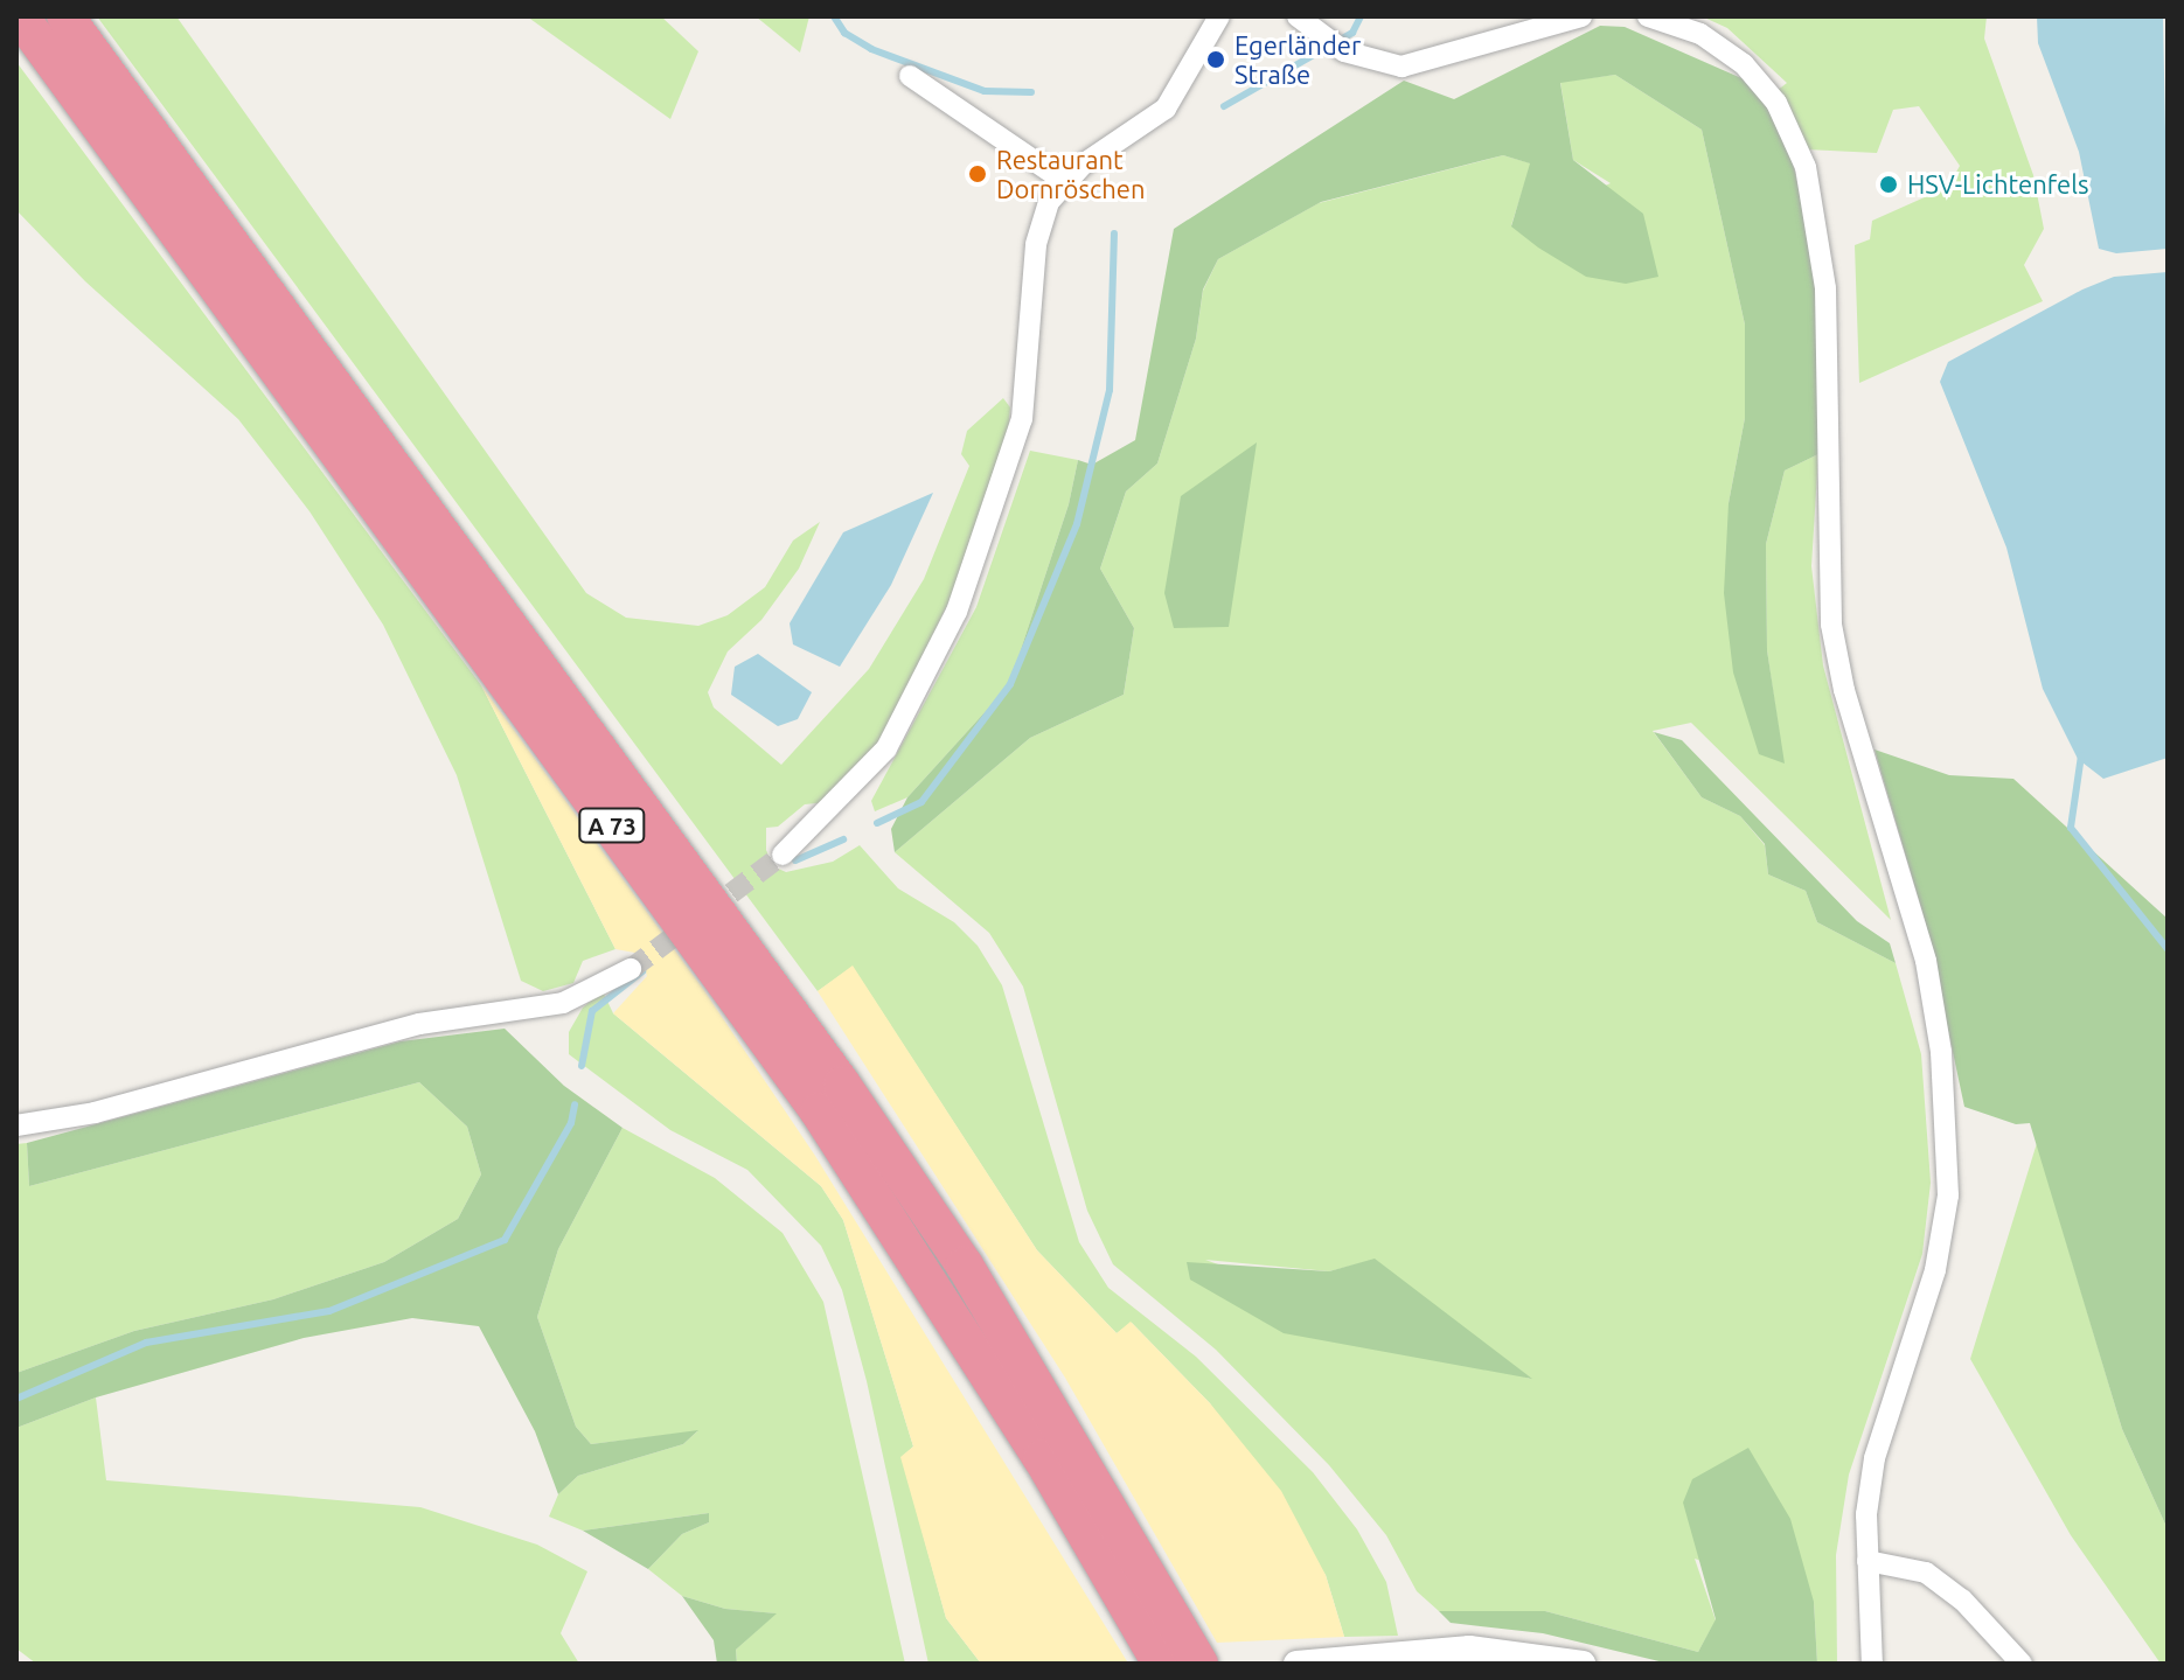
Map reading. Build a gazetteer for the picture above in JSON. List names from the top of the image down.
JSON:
{
  "streets": {
    "highway": ["A 73"]
  },
  "places": ["Egerländer Straße", "Restaurant Dornröschen", "HSV-Lichtenfels"]
}
